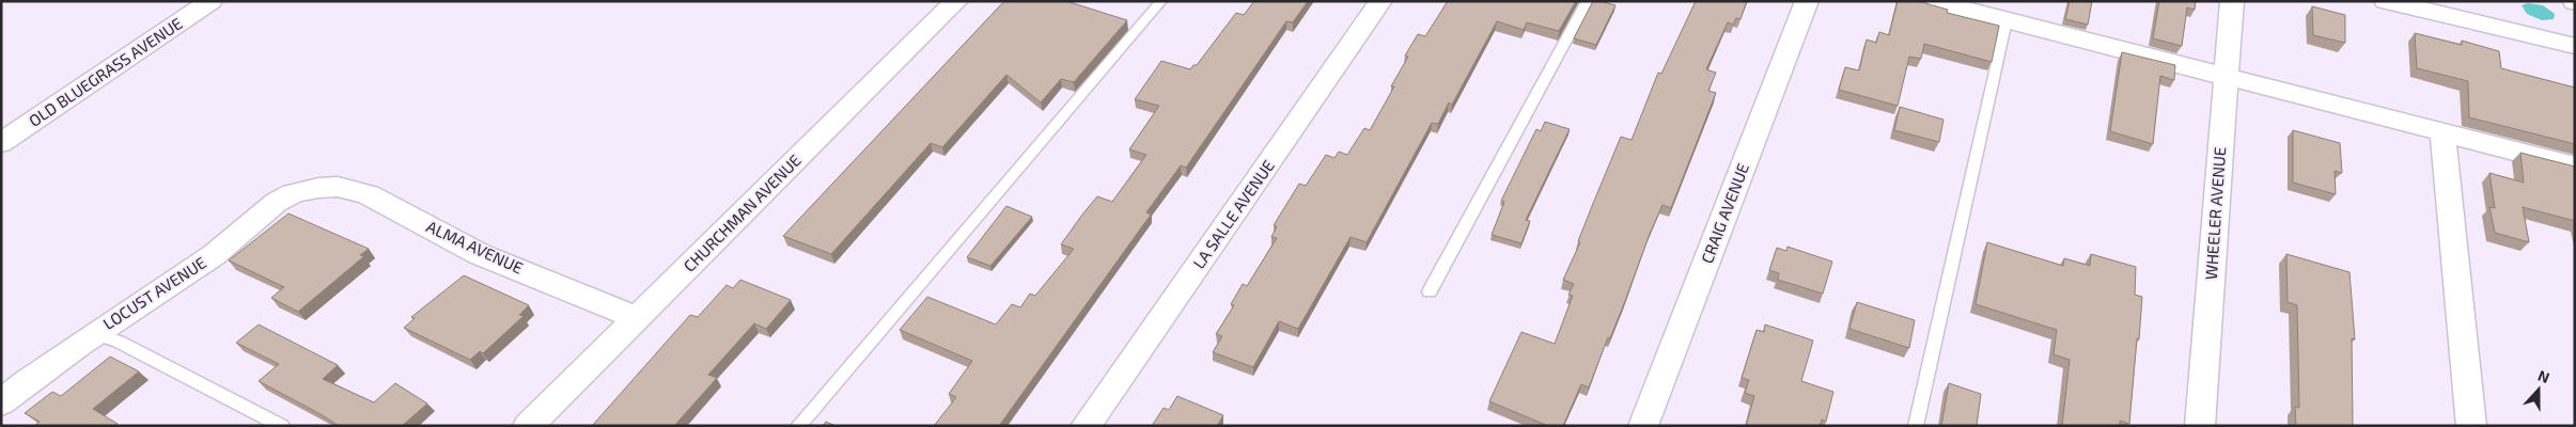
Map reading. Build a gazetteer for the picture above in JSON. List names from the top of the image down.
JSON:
{
  "streets": {
    "street": [
      "OLD BLUEGRASS AVENUE",
      "CHURCHMAN AVENUE",
      "CRAIG AVENUE",
      "WHEELER AVENUE",
      "LA SALLE AVENUE",
      "ALMA AVENUE",
      "LOCUST AVENUE"
    ]
  },
  "crossings": [
    ["CHURCHMAN AVENUE", "ALMA AVENUE"],
    ["ALMA AVENUE", "LOCUST AVENUE"]
  ],
  "north": "top"
}
